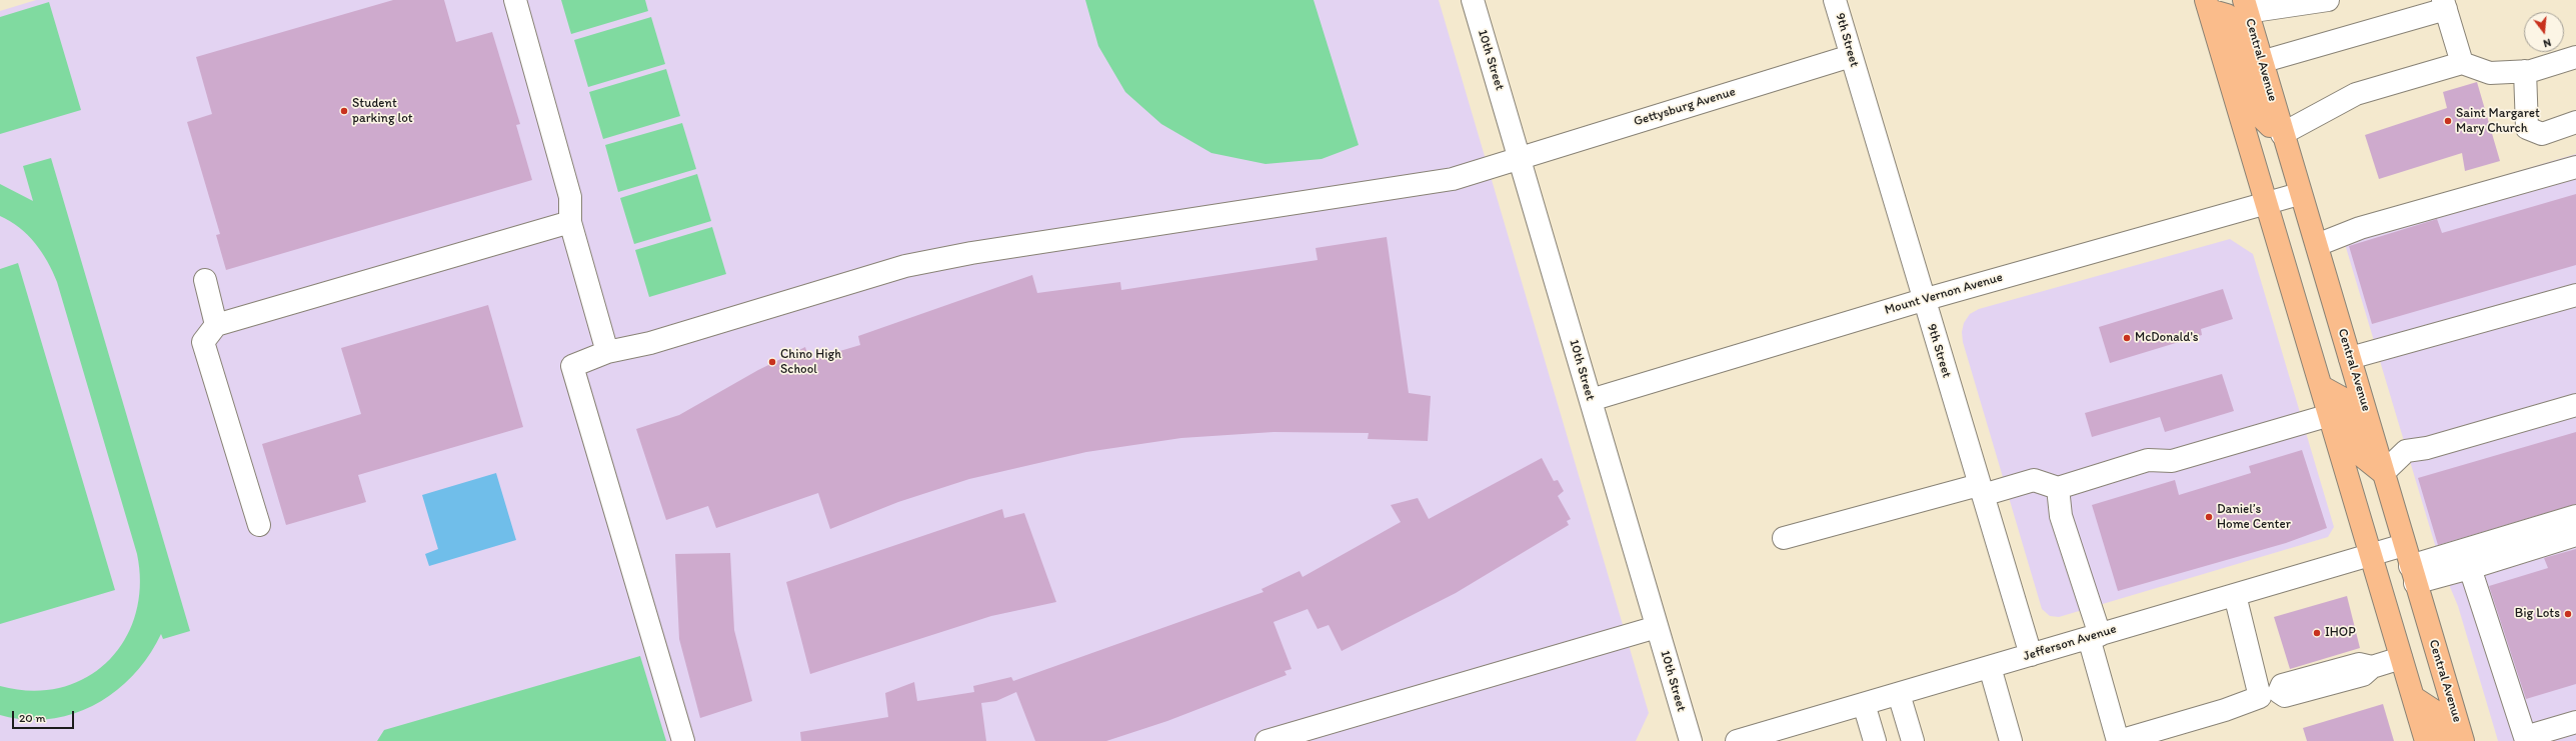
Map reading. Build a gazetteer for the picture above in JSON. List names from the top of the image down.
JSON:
{
  "streets": {
    "main road": ["Central Avenue"],
    "street": [
      "9th Street",
      "10th Street",
      "Gettysburg Avenue",
      "Mount Vernon Avenue",
      "Jefferson Avenue"
    ]
  },
  "crossings": [
    ["9th Street", "Gettysburg Avenue"],
    ["9th Street", "Mount Vernon Avenue"],
    ["9th Street", "Jefferson Avenue"],
    ["10th Street", "Gettysburg Avenue"],
    ["10th Street", "Mount Vernon Avenue"],
    ["Central Avenue", "Mount Vernon Avenue"],
    ["Central Avenue", "Jefferson Avenue"]
  ],
  "places": [
    "Student parking lot",
    "Saint Margaret Mary Church",
    "McDonald's",
    "Chino High School",
    "Daniel’s Home Center",
    "Big Lots",
    "IHOP"
  ],
  "scale_bar": "20 m",
  "north": "bottom"
}
